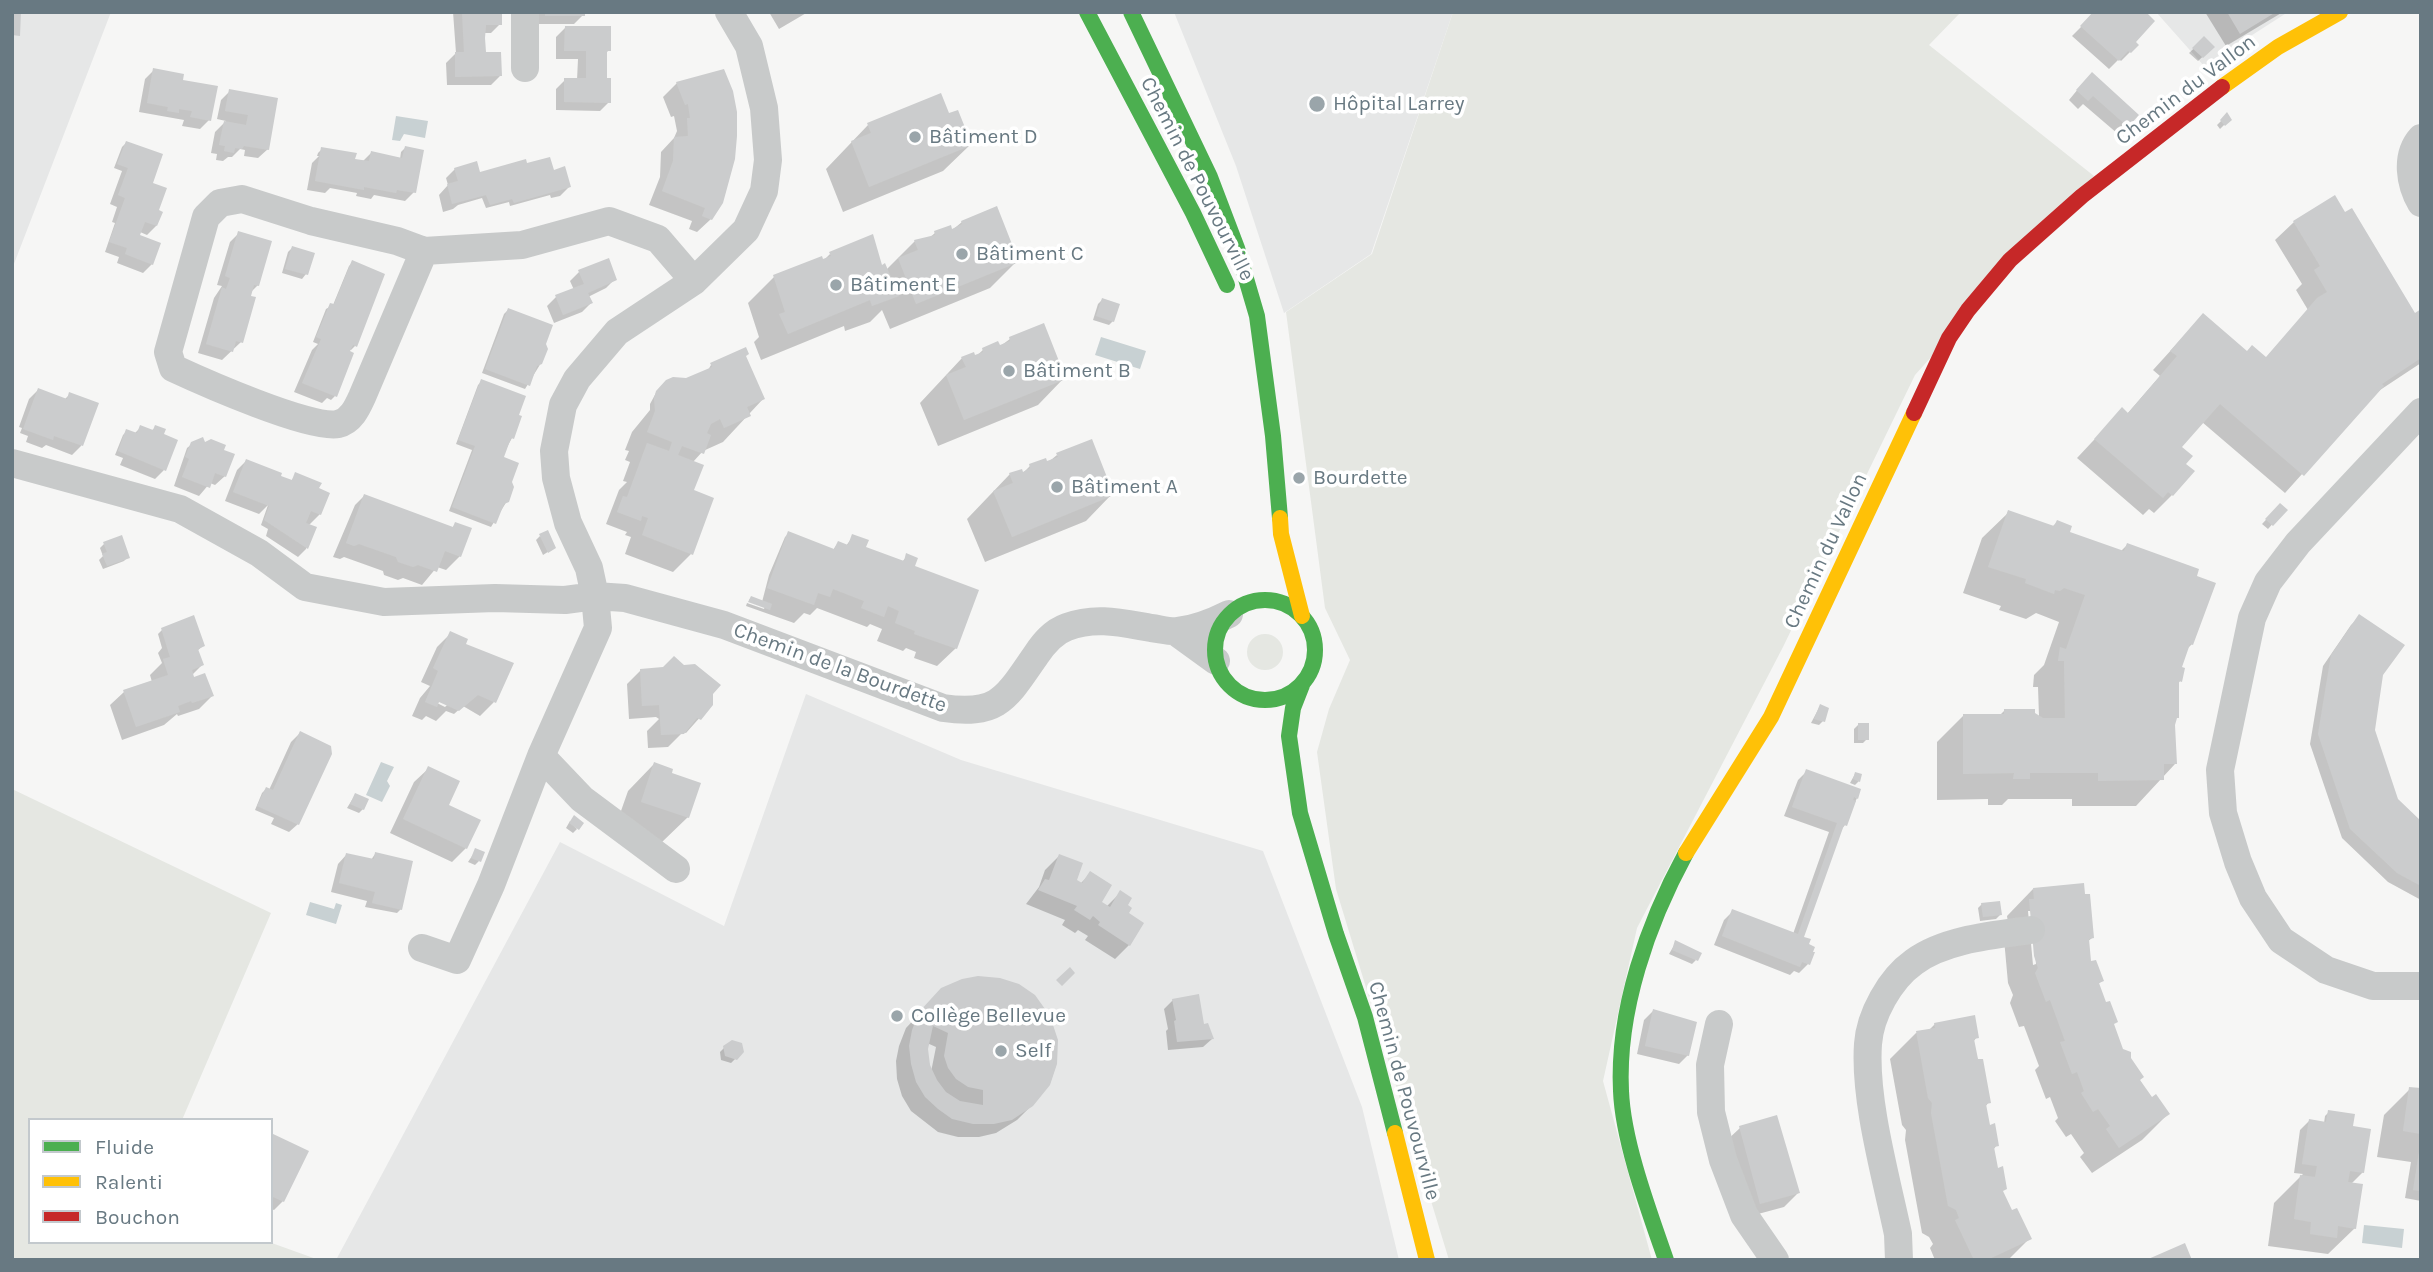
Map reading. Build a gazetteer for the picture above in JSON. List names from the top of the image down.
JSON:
{
  "streets": {
    "street": ["Chemin du Vallon", "Chemin de Pouvourville", "Chemin de la Bourdette"]
  },
  "crossings": [
    ["Chemin de Pouvourville", "Chemin de la Bourdette"]
  ],
  "places": [
    "Hôpital Larrey",
    "Bâtiment D",
    "Bâtiment C",
    "Bâtiment E",
    "Bâtiment B",
    "Bourdette",
    "Bâtiment A",
    "Collège Bellevue",
    "Self"
  ],
  "legend": ["Fluide", "Ralenti", "Bouchon"]
}
